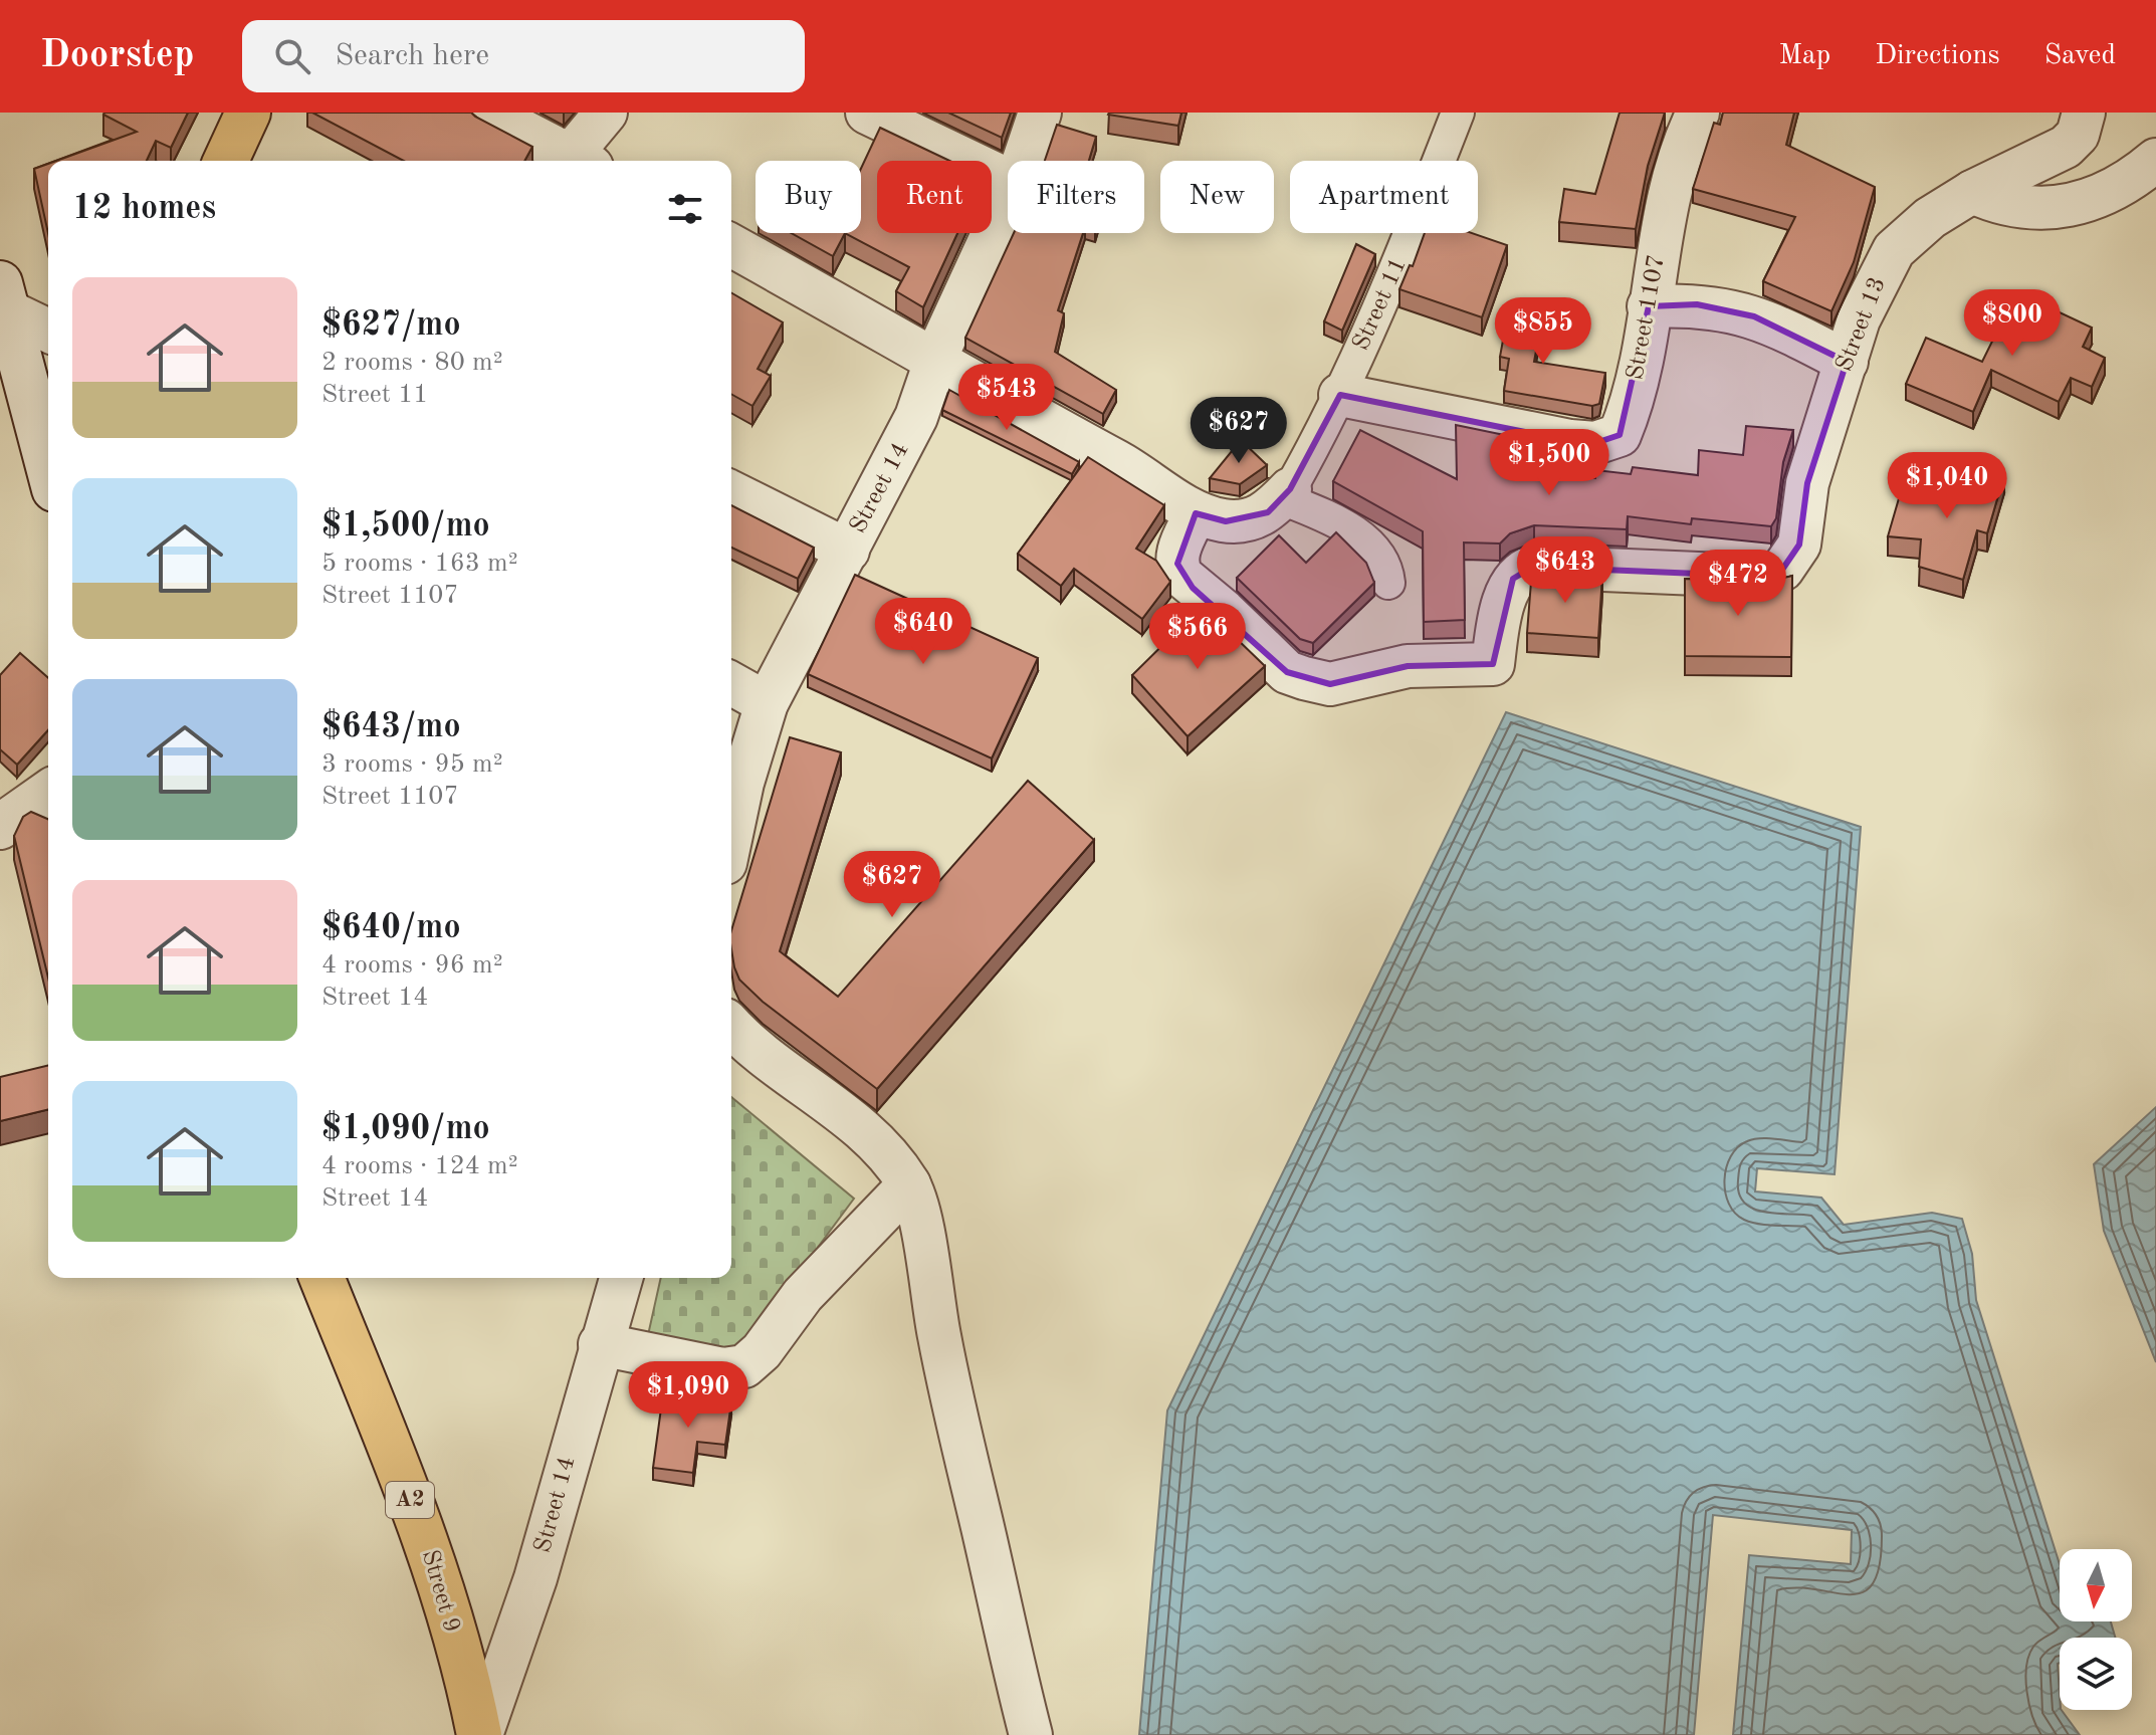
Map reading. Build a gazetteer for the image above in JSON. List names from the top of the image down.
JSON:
{
  "streets": {
    "main road": ["A2", "Street 9"],
    "street": [
      "Street 11",
      "Street 1107",
      "Street 13",
      "Street 14"
    ]
  },
  "crossings": [
    ["Street 11", "Street 1107"],
    ["Street 14", "Street 9"]
  ],
  "north": "bottom",
  "page": {
    "header": "Doorstep",
    "search": "Search here",
    "nav": ["Map", "Directions", "Saved"],
    "chip": [
      "Buy",
      "Rent",
      "Filters",
      "New",
      "Apartment"
    ],
    "heading": "12 homes",
    "list": [
      {
        "name": "$627/mo",
        "note": "2 rooms · 80 m² · Street 11"
      },
      {
        "name": "$1,500/mo",
        "note": "5 rooms · 163 m² · Street 1107"
      },
      {
        "name": "$643/mo",
        "note": "3 rooms · 95 m² · Street 1107"
      },
      {
        "name": "$640/mo",
        "note": "4 rooms · 96 m² · Street 14"
      },
      {
        "name": "$1,090/mo",
        "note": "4 rooms · 124 m² · Street 14"
      }
    ],
    "price": [
      "$800",
      "$855",
      "$543",
      "$627",
      "$1,500",
      "$1,040",
      "$643",
      "$472",
      "$640",
      "$566",
      "$627",
      "$1,090"
    ]
  }
}
